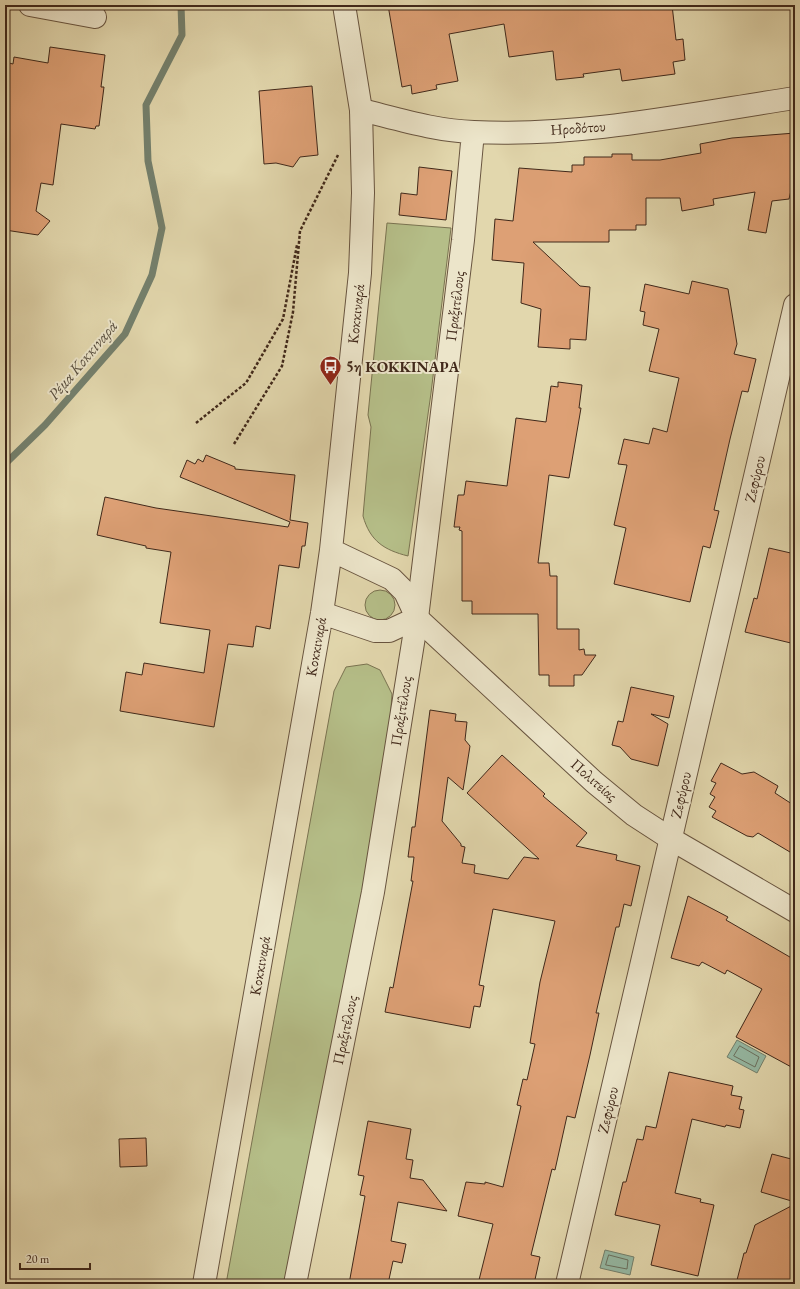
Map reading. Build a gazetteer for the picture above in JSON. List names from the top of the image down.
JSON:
{
  "streets": {
    "street": [
      "Ηροδότου",
      "Πραξιτέλους",
      "Κοκκιναρά",
      "Ζεφύρου",
      "Πολιτείας"
    ]
  },
  "crossings": [
    ["Ηροδότου", "Πραξιτέλους"],
    ["Ηροδότου", "Κοκκιναρά"],
    ["Πραξιτέλους", "Πολιτείας"],
    ["Κοκκιναρά", "Πολιτείας"],
    ["Ζεφύρου", "Πολιτείας"]
  ],
  "water": ["Ρέμα Κοκκιναρά"],
  "places": {
    "bus stop": ["5η ΚΟΚΚΙΝΑΡΑ"]
  },
  "scale_bar": "20 m"
}
